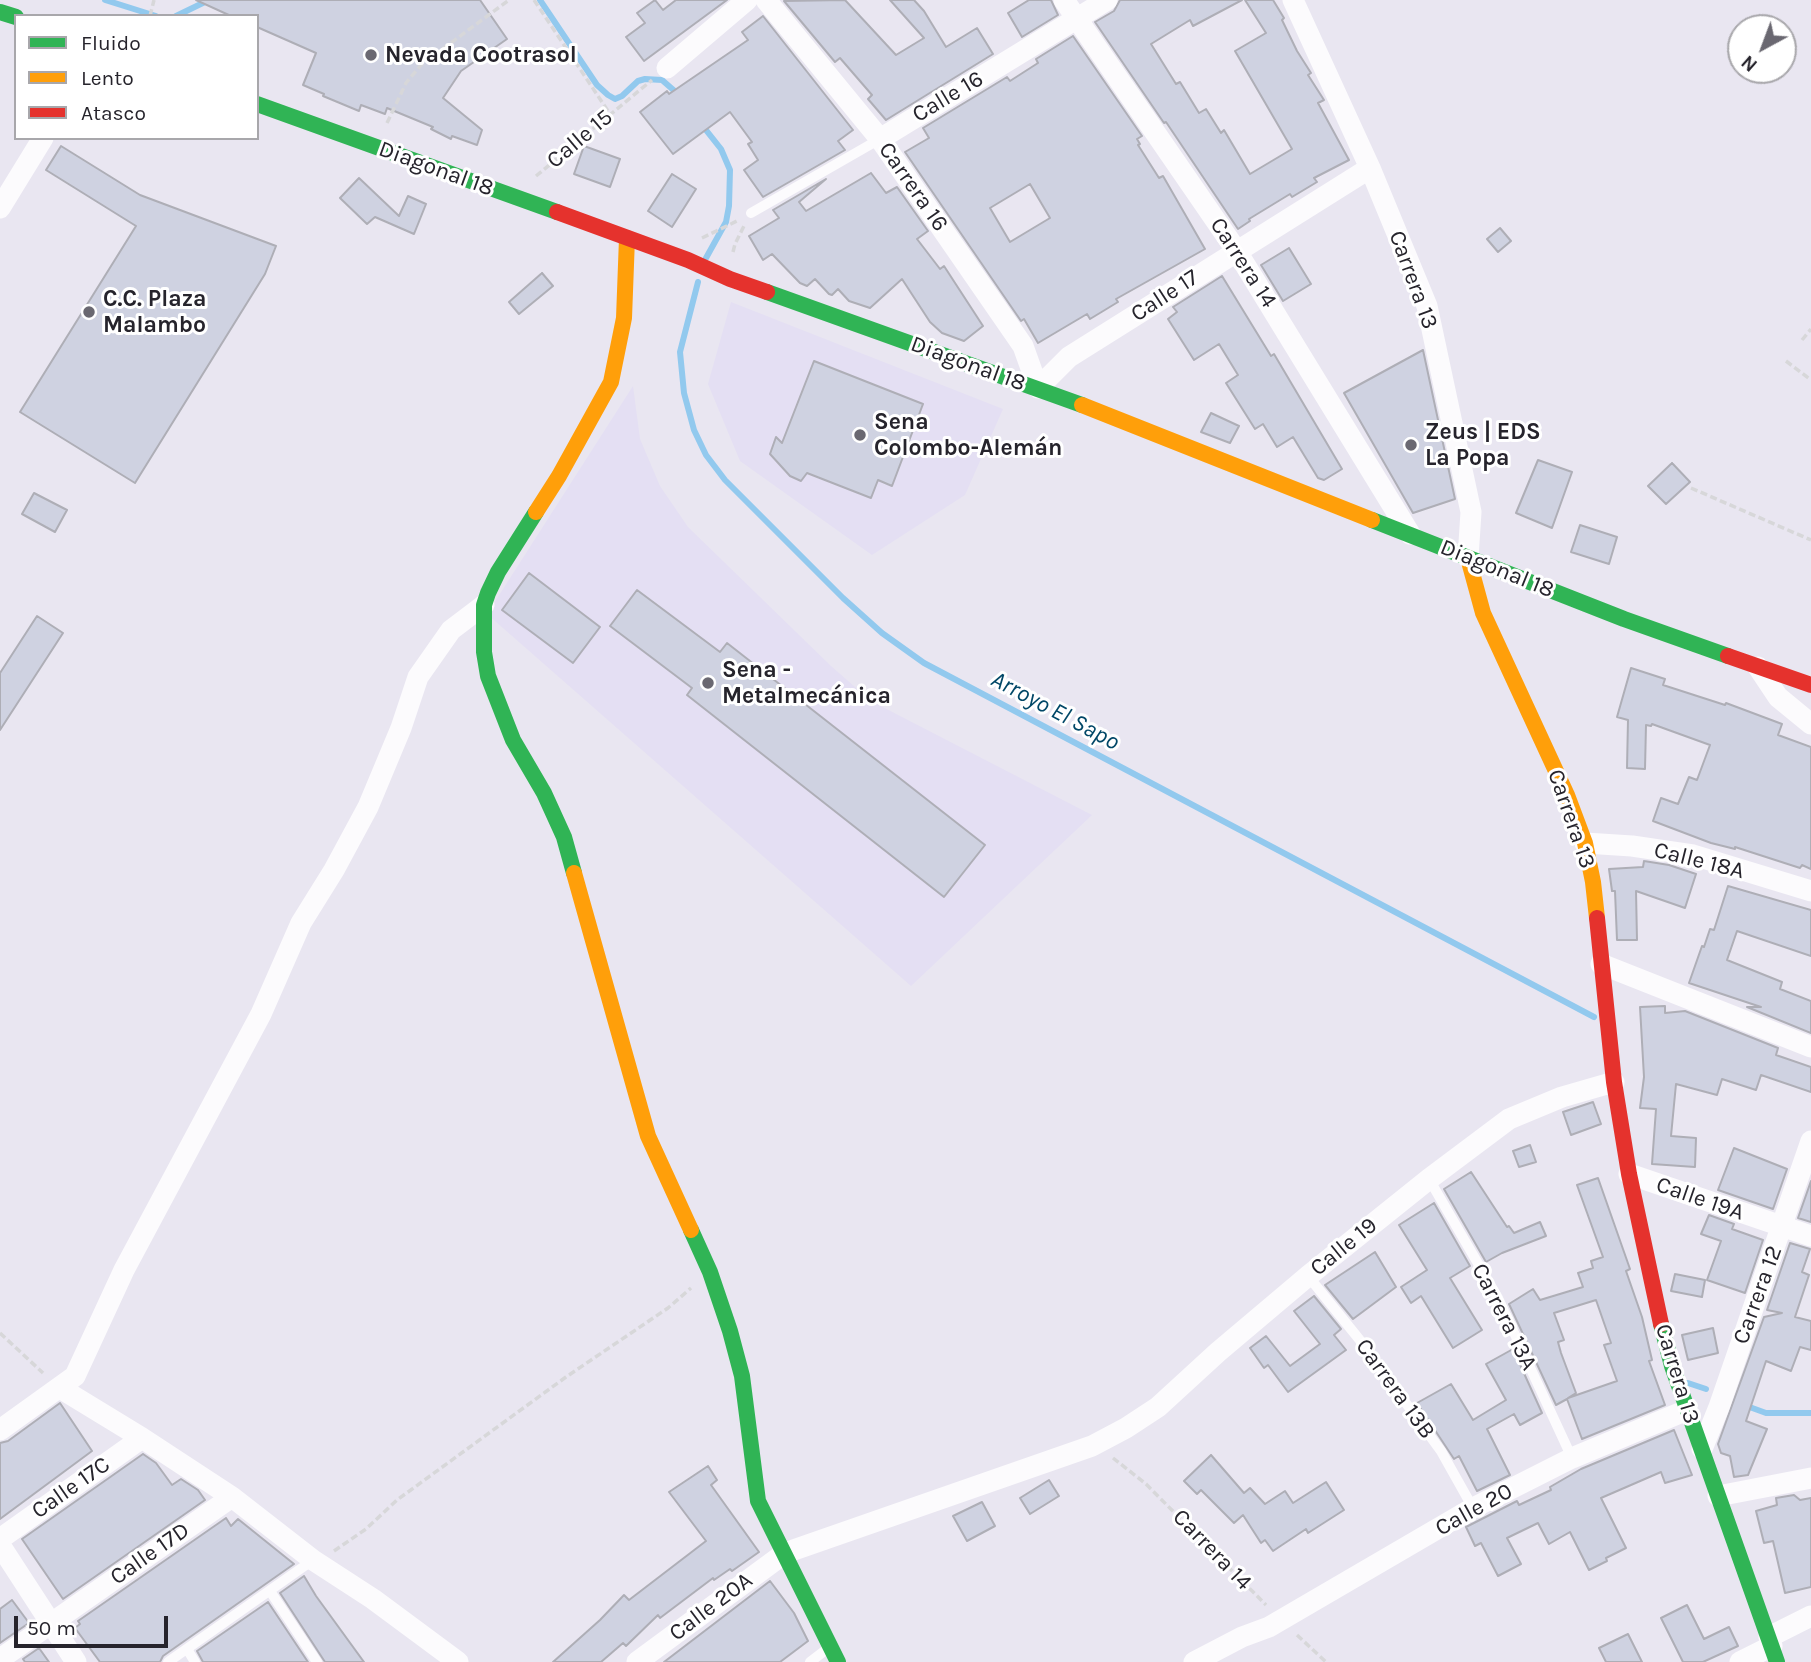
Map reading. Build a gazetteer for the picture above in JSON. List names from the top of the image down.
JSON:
{
  "streets": {
    "street": [
      "Calle 16",
      "Diagonal 18",
      "Carrera 16",
      "Carrera 14",
      "Carrera 13",
      "Calle 17",
      "Calle 18A",
      "Calle 19A",
      "Calle 19",
      "Carrera 12",
      "Calle 17C",
      "Calle 20",
      "Calle 17D",
      "Calle 20A"
    ],
    "lane": ["Carrera 13A", "Carrera 13B"],
    "path": ["Calle 15"]
  },
  "crossings": [
    ["Calle 16", "Carrera 16"],
    ["Calle 16", "Carrera 14"],
    ["Calle 15", "Diagonal 18"],
    ["Diagonal 18", "Carrera 16"],
    ["Diagonal 18", "Carrera 14"],
    ["Diagonal 18", "Carrera 13"],
    ["Diagonal 18", "Calle 17"],
    ["Carrera 16", "Calle 17"],
    ["Carrera 14", "Calle 17"],
    ["Carrera 14", "Calle 19"],
    ["Carrera 14", "Calle 20"],
    ["Carrera 13", "Calle 17"],
    ["Carrera 13", "Calle 18A"],
    ["Carrera 13", "Calle 19A"],
    ["Carrera 13", "Calle 19"],
    ["Carrera 13", "Carrera 12"],
    ["Carrera 13", "Calle 20"],
    ["Calle 19A", "Carrera 12"],
    ["Calle 19", "Carrera 13A"],
    ["Calle 19", "Carrera 13B"],
    ["Calle 19", "Calle 20A"],
    ["Carrera 13A", "Calle 20"],
    ["Carrera 13B", "Calle 20"]
  ],
  "water": ["Arroyo El Sapo"],
  "places": [
    "Nevada Cootrasol",
    "C.C. Plaza Malambo",
    "Sena Colombo-Alemán",
    "Zeus | EDS La Popa",
    "Sena - Metalmecánica"
  ],
  "legend": ["Fluido", "Lento", "Atasco"],
  "scale_bar": "50 m",
  "north": "bottom left"
}
